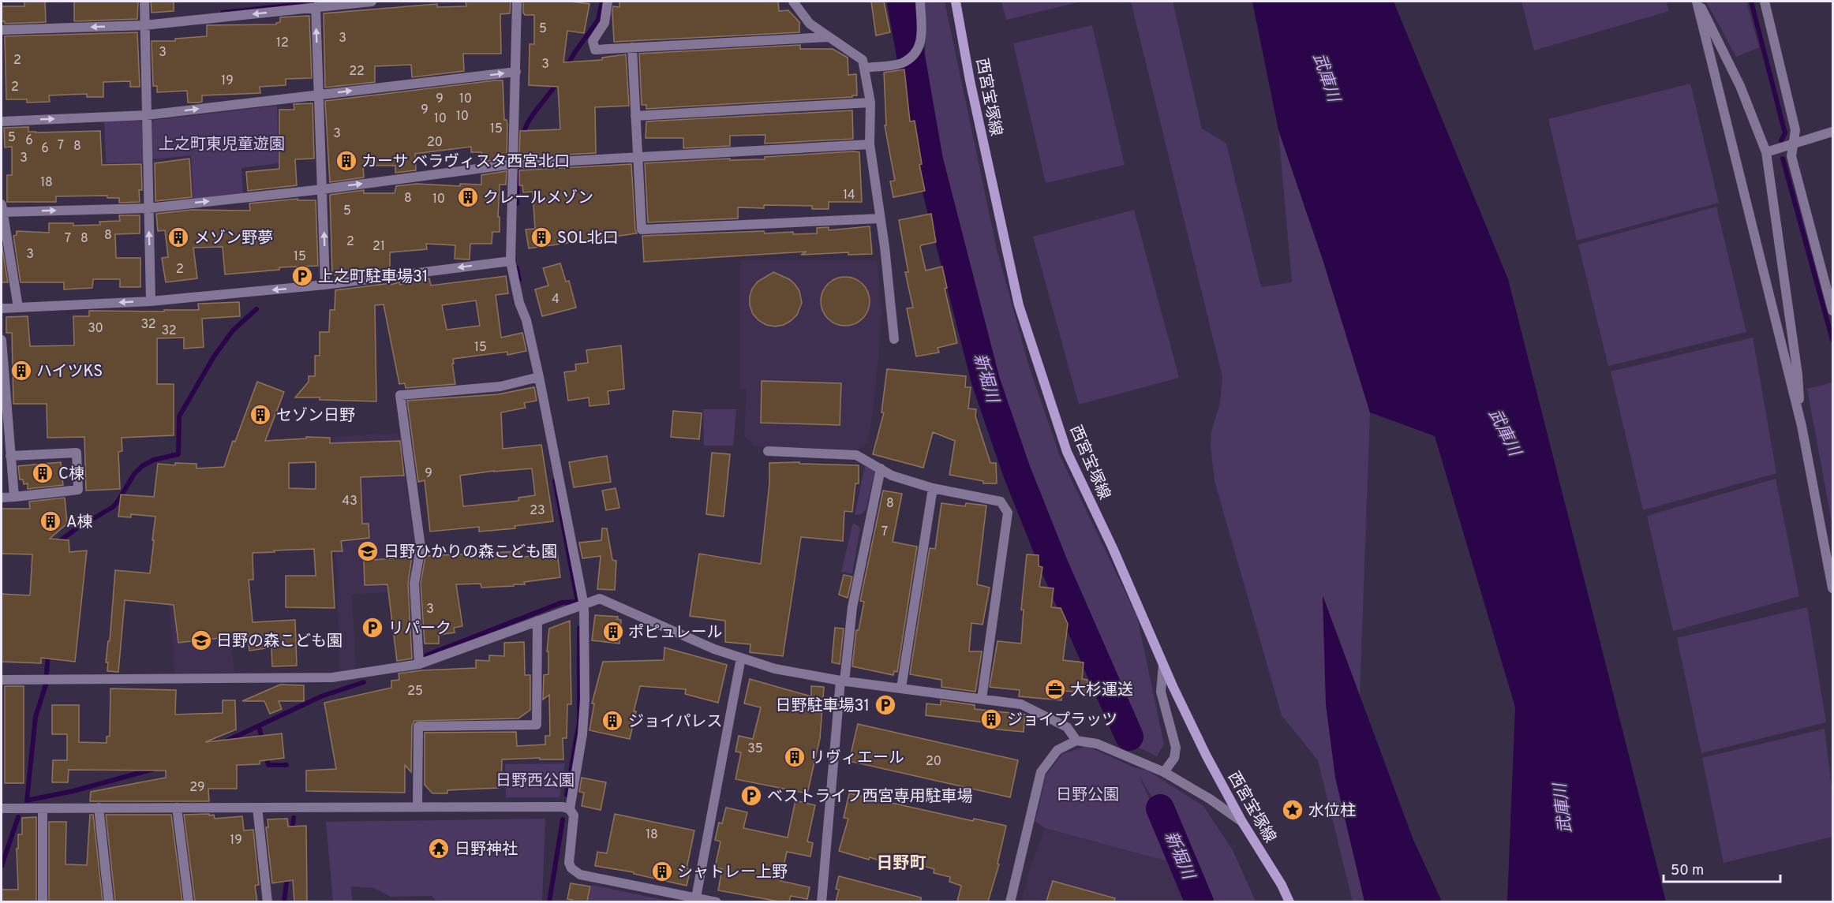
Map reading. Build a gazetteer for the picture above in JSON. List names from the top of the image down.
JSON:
{
  "streets": {
    "main road": ["西宮宝塚線"]
  },
  "districts": ["日野町"],
  "water": ["武庫川", "新堀川"],
  "parks": ["上之町東児童遊園", "日野西公園", "日野公園"],
  "places": {
    "building": [
      "カーサ ベラヴィスタ西宮北口",
      "クレールメゾン",
      "メゾン野夢",
      "SOL北口",
      "ハイツKS",
      "セゾン日野",
      "C棟",
      "A棟",
      "ポピュレール",
      "ジョイプラッツ",
      "ジョイパレス",
      "リヴィエール",
      "シャトレー上野"
    ],
    "parking": [
      "上之町駐車場31",
      "リパーク",
      "日野駐車場31",
      "ベストライフ西宮専用駐車場"
    ],
    "school or university": ["日野ひかりの森こども園", "日野の森こども園"],
    "office": ["大杉運送"],
    "place": ["水位柱"],
    "temple": ["日野神社"]
  },
  "house_numbers": [
    "5",
    "3",
    "12",
    "3",
    "2",
    "3",
    "22",
    "19",
    "2",
    "9",
    "10",
    "9",
    "10",
    "10",
    "15",
    "3",
    "5",
    "6",
    "20",
    "7",
    "8",
    "6",
    "3",
    "18",
    "14",
    "8",
    "10",
    "5",
    "8",
    "7",
    "8",
    "2",
    "21",
    "3",
    "15",
    "2",
    "4",
    "32",
    "30",
    "32",
    "15",
    "9",
    "43",
    "8",
    "23",
    "7",
    "3",
    "25",
    "35",
    "20",
    "29",
    "18",
    "19"
  ],
  "scale_bar": "50 m"
}
